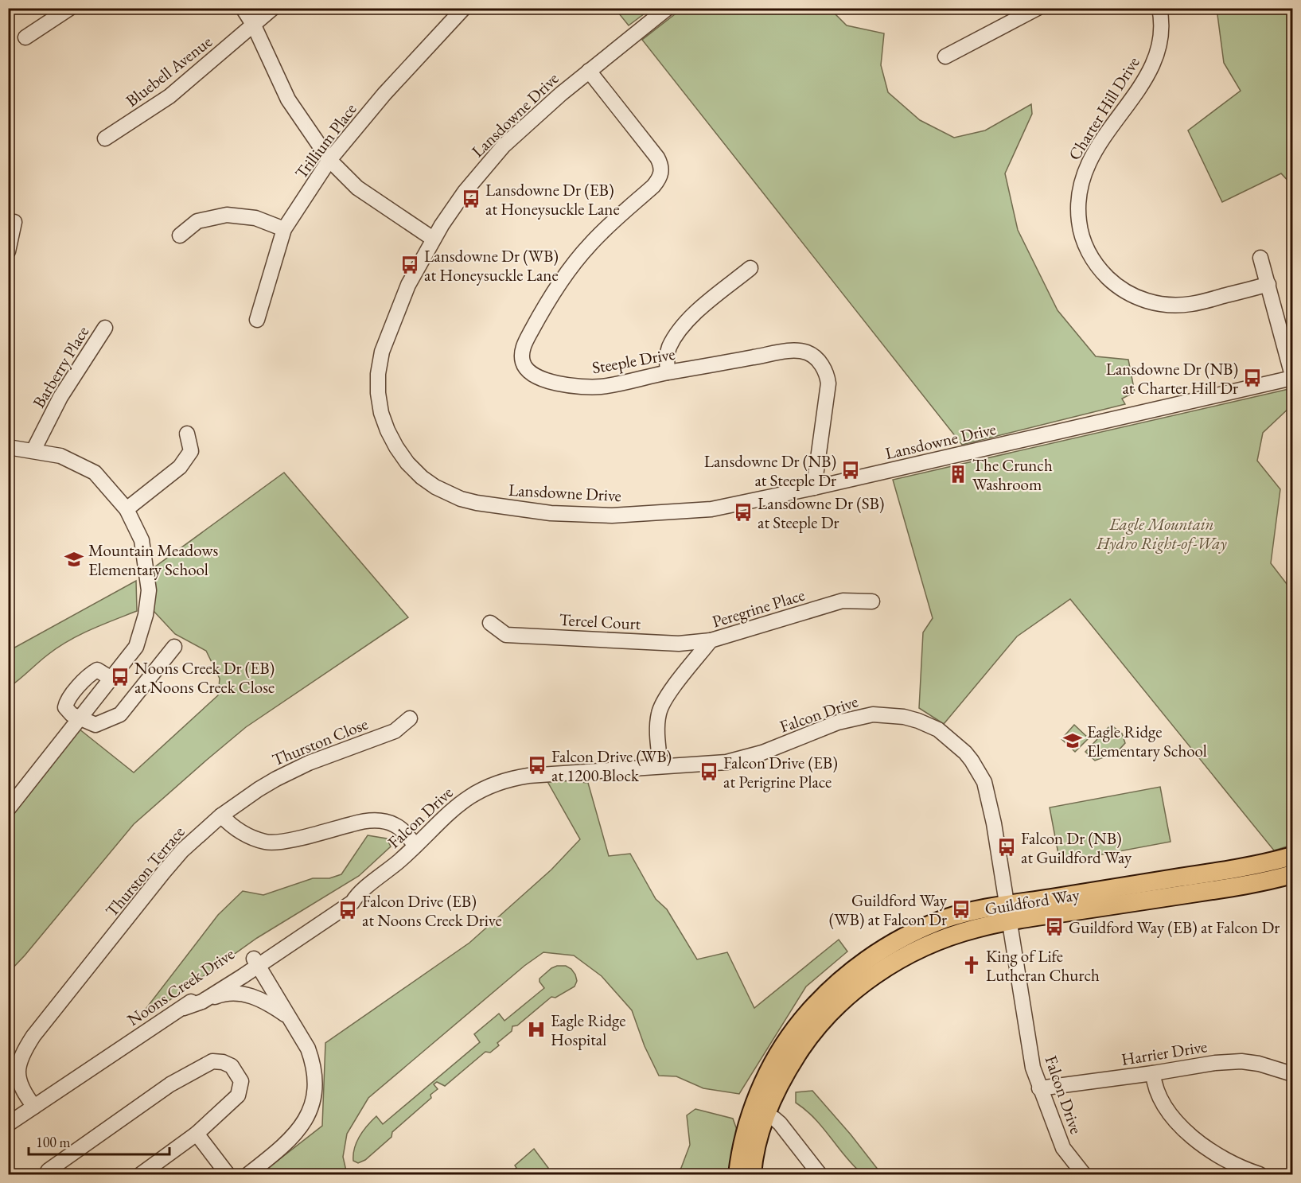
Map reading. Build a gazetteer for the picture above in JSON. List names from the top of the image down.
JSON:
{
  "streets": {
    "main road": ["Guildford Way"],
    "street": [
      "Bluebell Avenue",
      "Charter Hill Drive",
      "Lansdowne Drive",
      "Trillium Place",
      "Steeple Drive",
      "Barberry Place",
      "Peregrine Place",
      "Tercel Court",
      "Falcon Drive",
      "Thurston Close",
      "Thurston Terrace",
      "Noons Creek Drive",
      "Harrier Drive"
    ]
  },
  "crossings": [
    ["Lansdowne Drive", "Steeple Drive"],
    ["Peregrine Place", "Tercel Court"],
    ["Peregrine Place", "Falcon Drive"],
    ["Falcon Drive", "Guildford Way"],
    ["Falcon Drive", "Noons Creek Drive"],
    ["Falcon Drive", "Harrier Drive"],
    ["Thurston Close", "Thurston Terrace"],
    ["Thurston Terrace", "Noons Creek Drive"]
  ],
  "parks": ["Eagle Mountain Hydro Right-of-Way"],
  "places": {
    "bus stop": [
      "Lansdowne Dr (EB) at Honeysuckle Lane",
      "Lansdowne Dr (WB) at Honeysuckle Lane",
      "Lansdowne Dr (NB) at Charter Hill Dr",
      "Lansdowne Dr (NB) at Steeple Dr",
      "Lansdowne Dr (SB) at Steeple Dr",
      "Noons Creek Dr (EB) at Noons Creek Close",
      "Falcon Drive (WB) at 1200 Block",
      "Falcon Drive (EB) at Perigrine Place",
      "Falcon Dr (NB) at Guildford Way",
      "Guildford Way (WB) at Falcon Dr",
      "Falcon Drive (EB) at Noons Creek Drive",
      "Guildford Way (EB) at Falcon Dr"
    ],
    "building": ["The Crunch Washroom"],
    "school or university": ["Mountain Meadows Elementary School", "Eagle Ridge Elementary School"],
    "church": ["King of Life Lutheran Church"],
    "hospital": ["Eagle Ridge Hospital"]
  },
  "scale_bar": "100 m"
}
